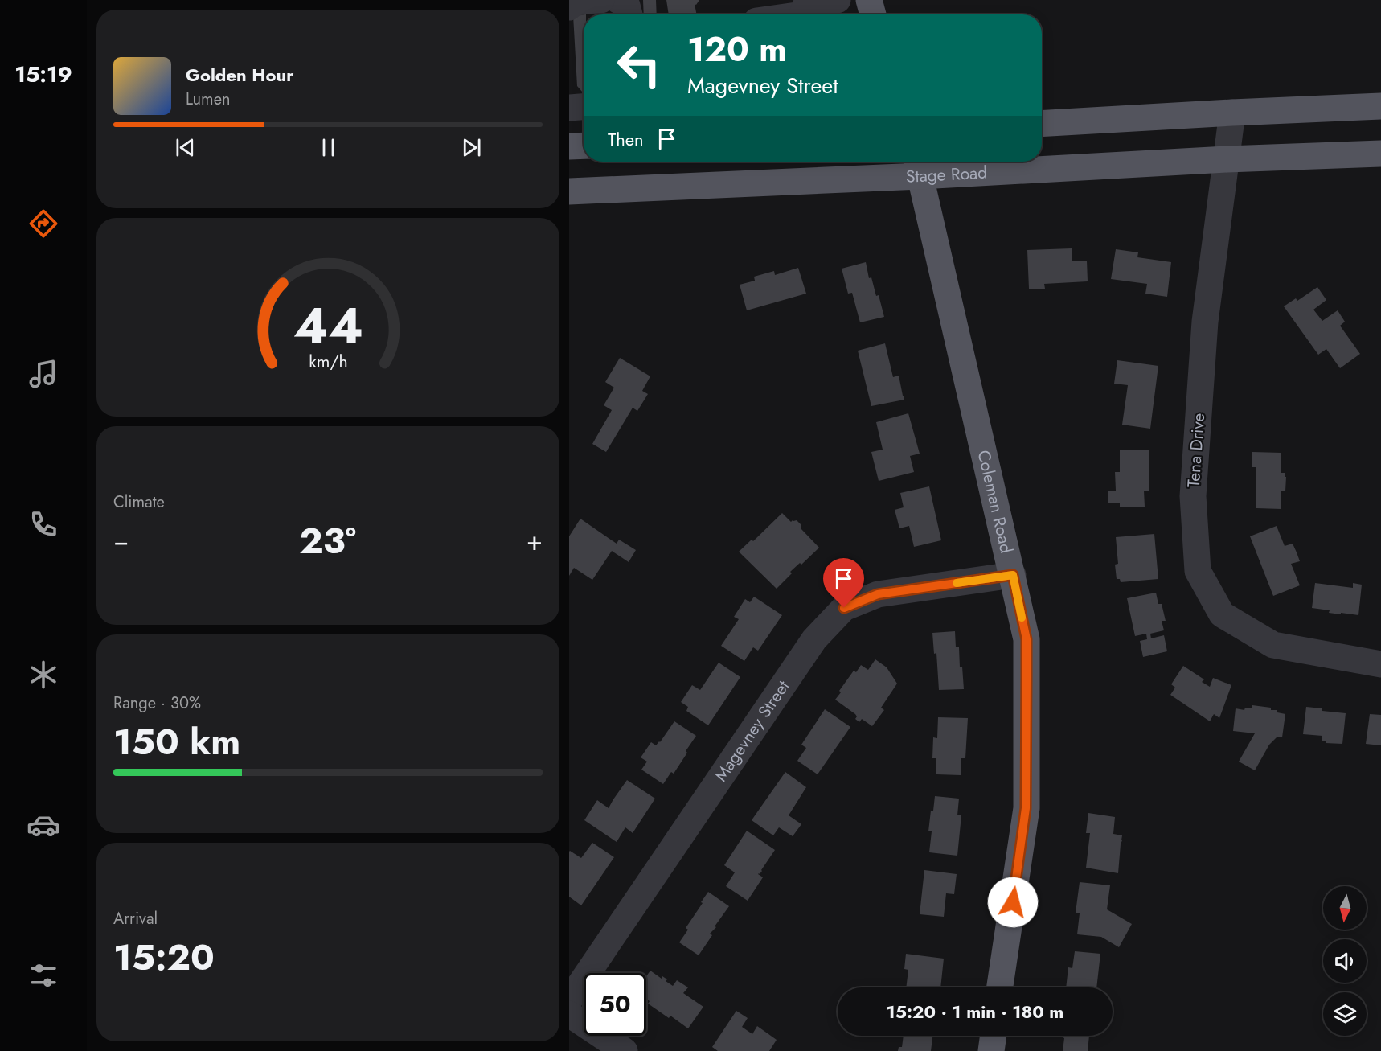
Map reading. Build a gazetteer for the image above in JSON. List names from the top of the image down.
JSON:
{
  "streets": {
    "main road": ["Stage Road", "Coleman Road"],
    "street": ["Tena Drive", "Magevney Street"]
  },
  "crossings": [
    ["Stage Road", "Tena Drive"],
    ["Stage Road", "Coleman Road"],
    ["Coleman Road", "Magevney Street"]
  ],
  "north": "bottom",
  "page": {
    "tabs": "15:19",
    "turn": ["120 m", "Magevney Street"],
    "song": ["Golden Hour", "Lumen"],
    "then": "Then",
    "tile": [
      "Climate",
      ["Range · 30%", "150 km"],
      ["Arrival", "15:20"]
    ],
    "heat": ["−", "23°", "+"],
    "limit": "50",
    "trip": "15:20 · 1 min · 180 m",
    "gauge": ["44", "km/h"]
  }
}
